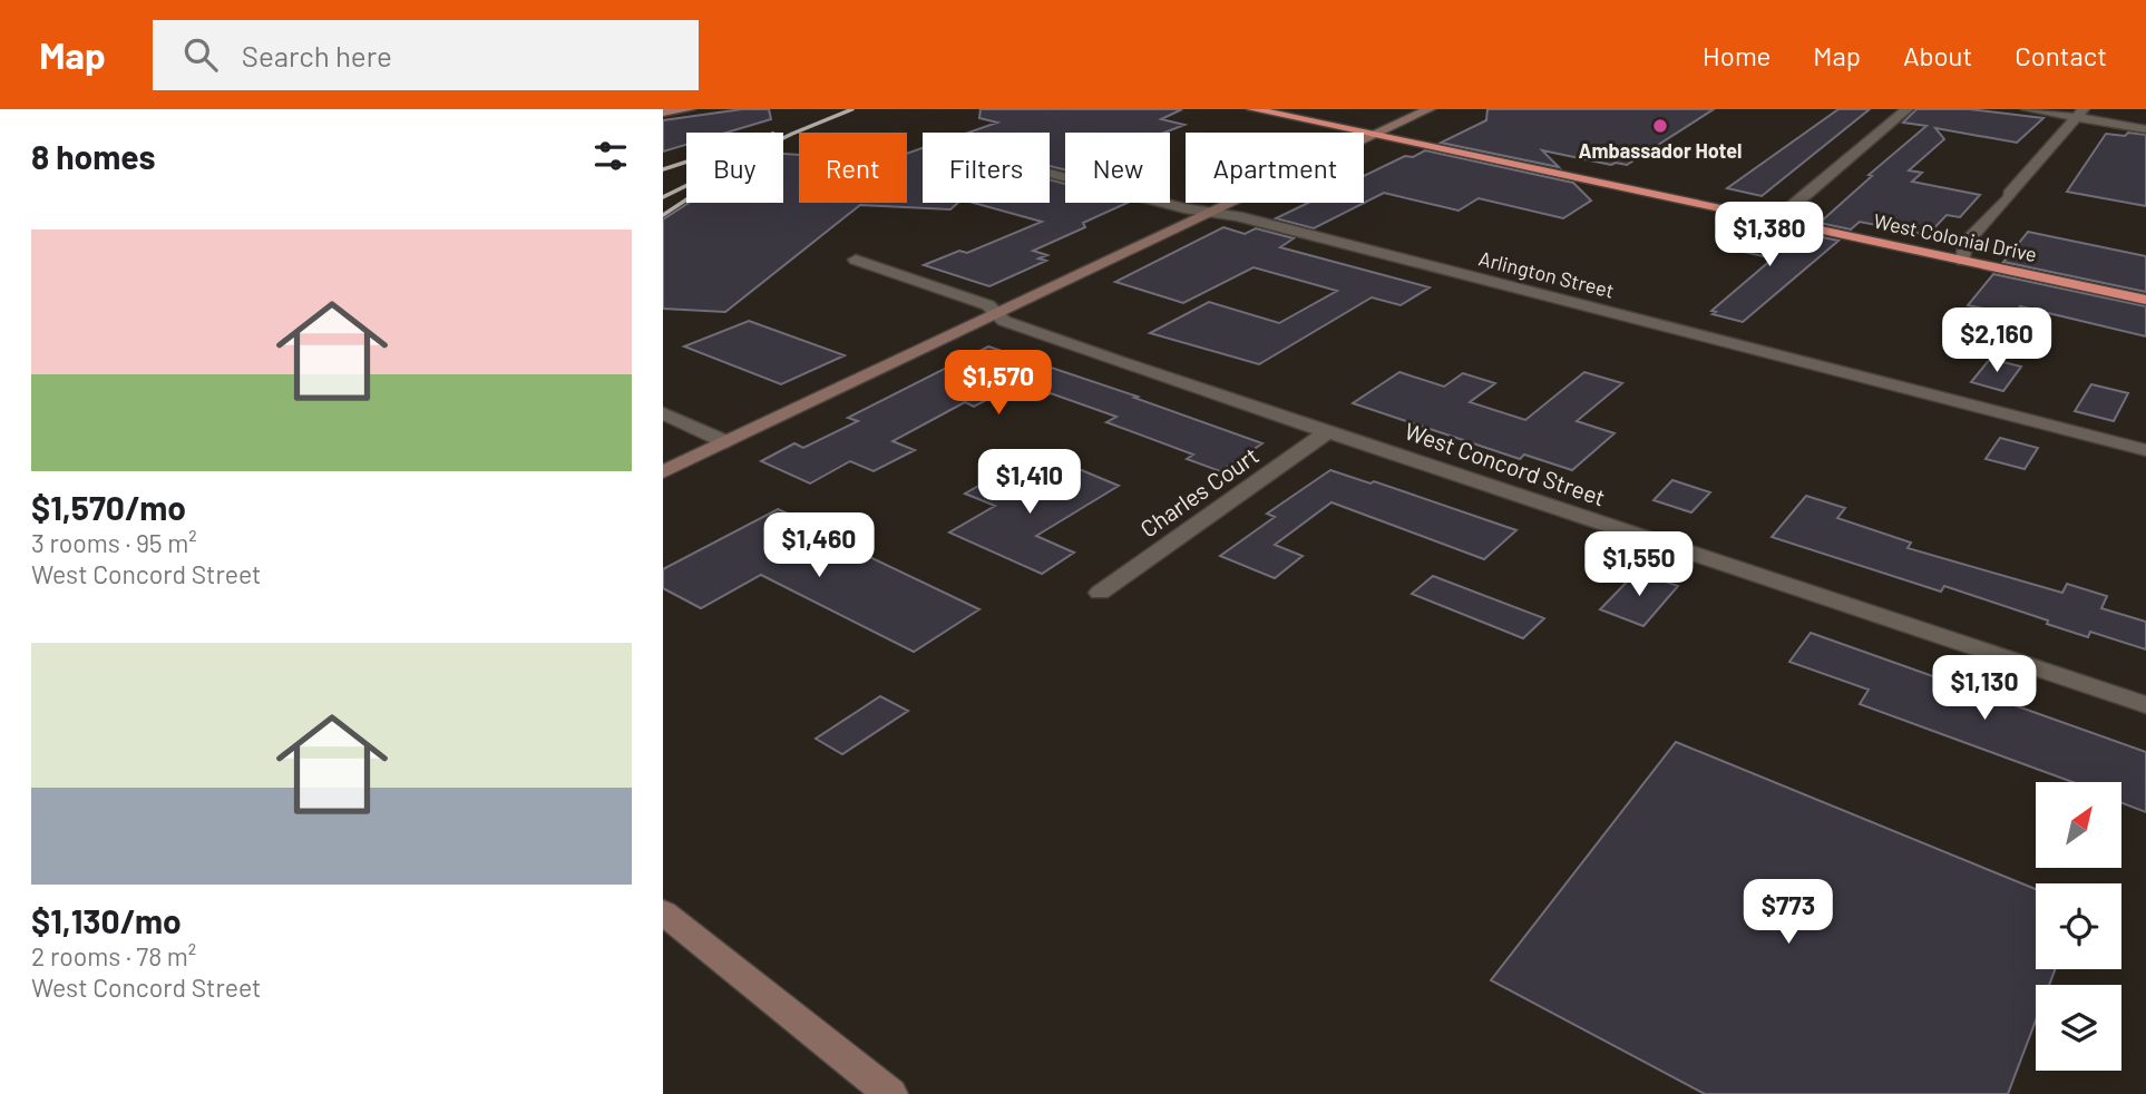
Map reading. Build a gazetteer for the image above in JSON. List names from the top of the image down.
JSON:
{
  "streets": {
    "highway": ["West Colonial Drive"],
    "street": ["Arlington Street", "West Concord Street", "Charles Court"]
  },
  "crossings": [
    ["West Concord Street", "Charles Court"]
  ],
  "places": ["Ambassador Hotel"],
  "north": "top right",
  "page": {
    "header": "Map",
    "search": "Search here",
    "nav": [
      "Home",
      "Map",
      "About",
      "Contact"
    ],
    "heading": "8 homes",
    "chip": [
      "Buy",
      "Rent",
      "Filters",
      "New",
      "Apartment"
    ],
    "price": [
      "$1,380",
      "$2,160",
      "$1,570",
      "$1,410",
      "$1,460",
      "$1,550",
      "$1,130",
      "$773"
    ],
    "list": [
      {
        "name": "$1,570/mo",
        "note": "3 rooms · 95 m² · West Concord Street"
      },
      {
        "name": "$1,130/mo",
        "note": "2 rooms · 78 m² · West Concord Street"
      }
    ]
  }
}
